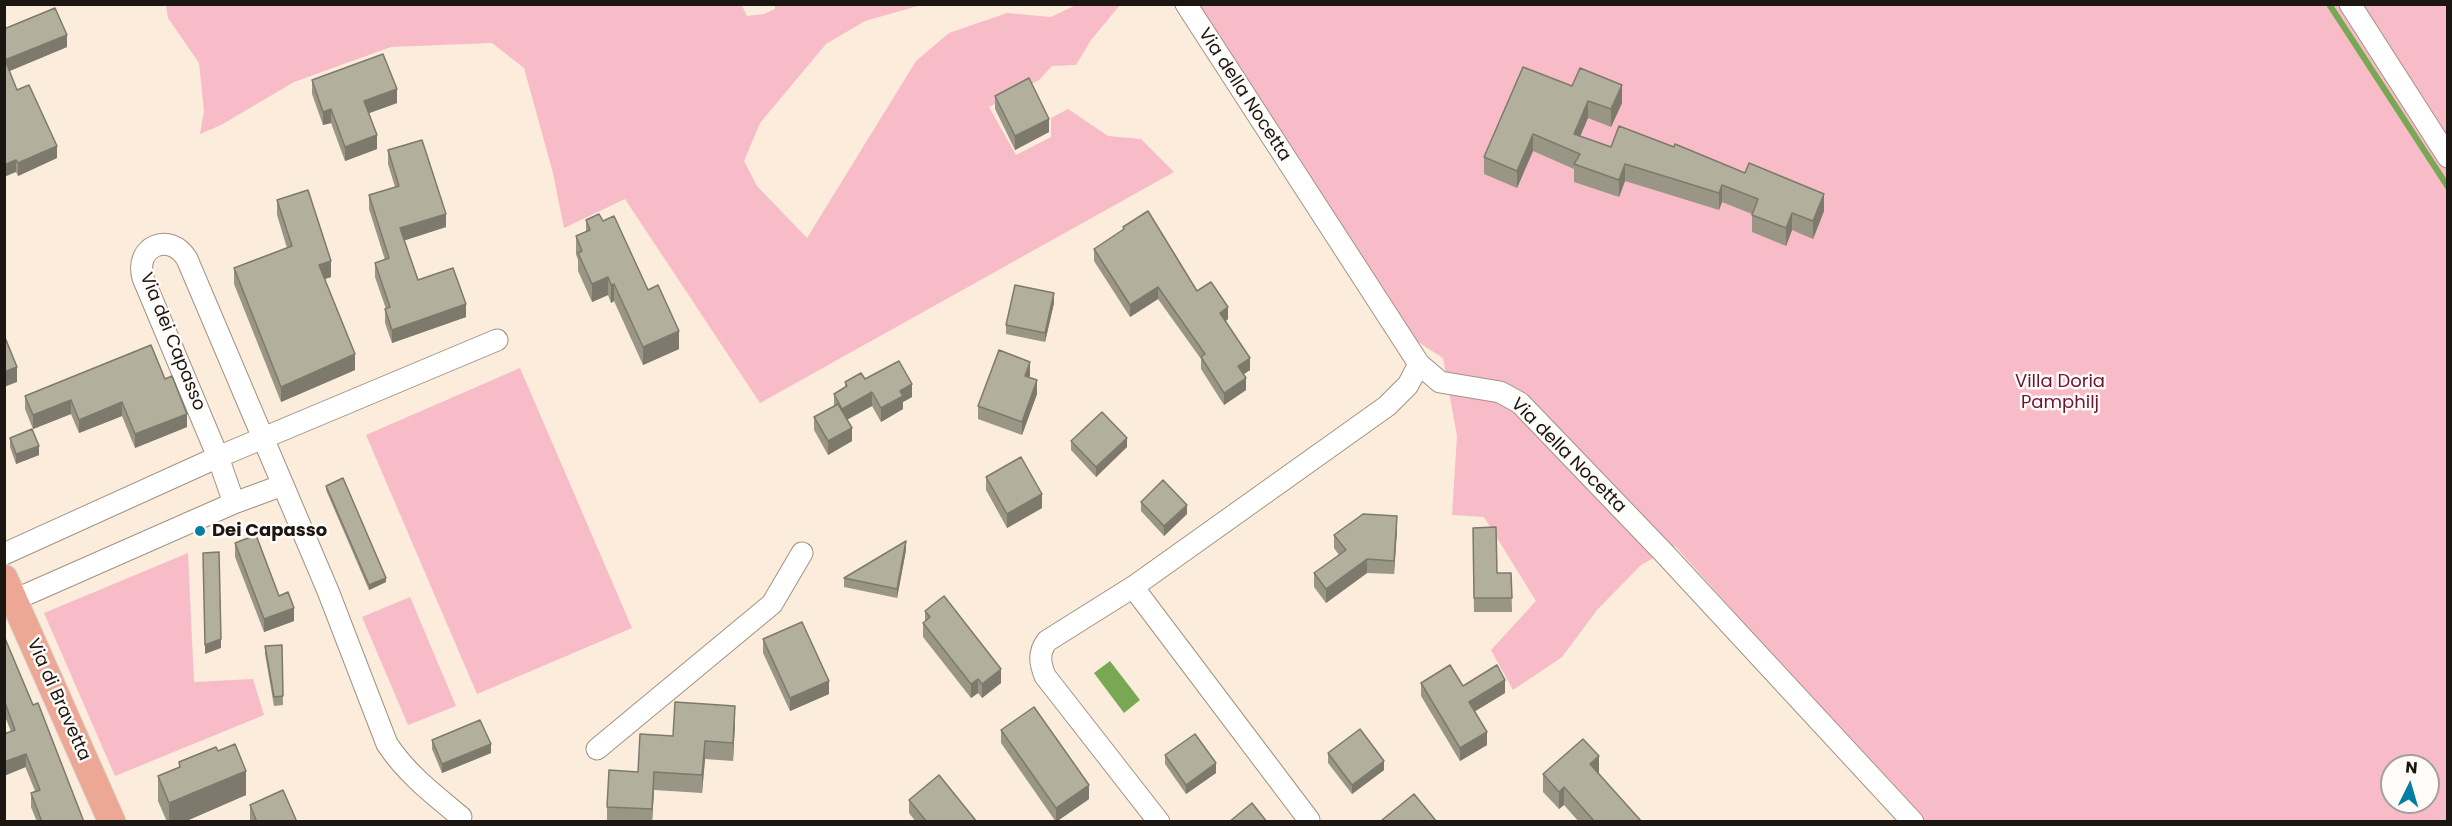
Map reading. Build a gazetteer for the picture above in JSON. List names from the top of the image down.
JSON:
{
  "streets": {
    "main road": ["Via di Bravetta"],
    "street": ["Via della Nocetta", "Via dei Capasso"]
  },
  "parks": ["Villa Doria Pamphilj"],
  "places": ["Dei Capasso"],
  "north": "top"
}
